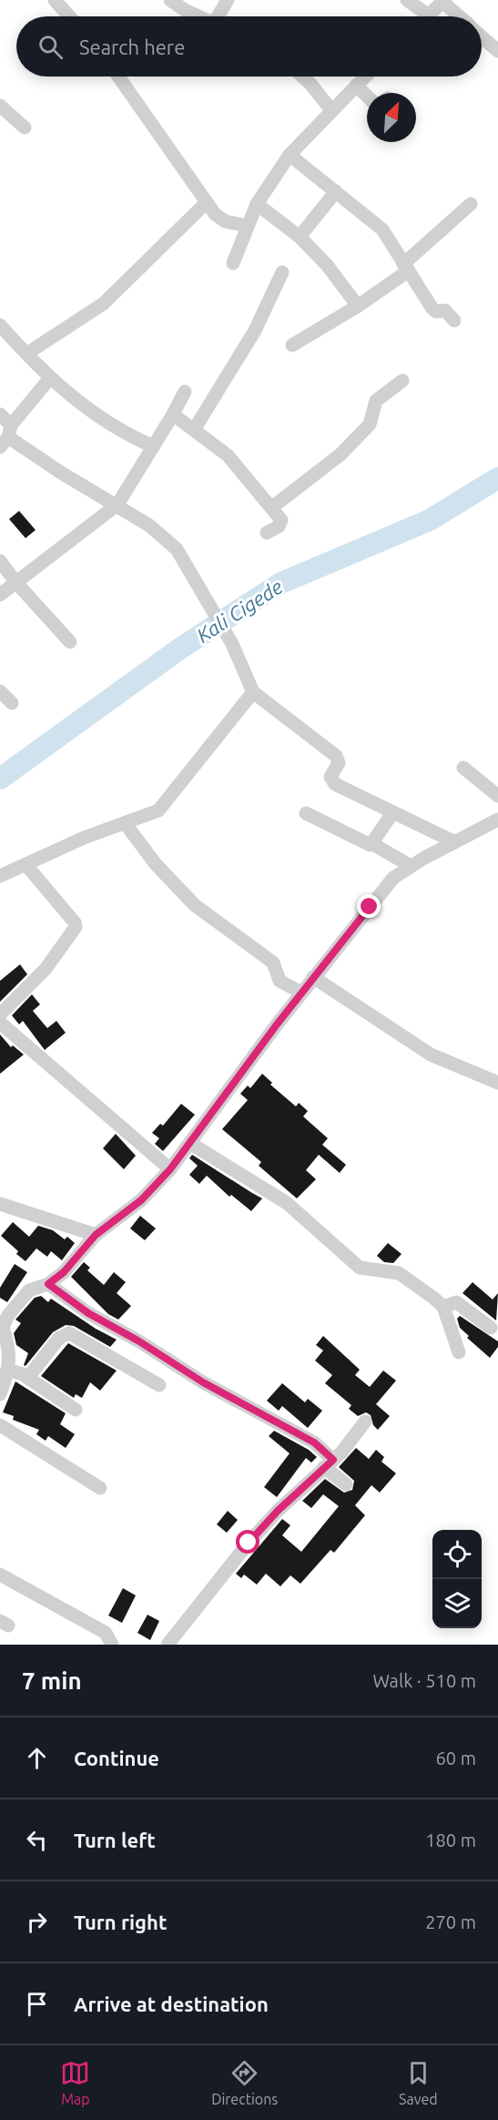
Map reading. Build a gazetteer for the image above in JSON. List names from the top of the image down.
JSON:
{
  "water": ["Kali Cigede"],
  "north": "top right",
  "page": {
    "search": "Search here",
    "heading": ["7 min", "Walk · 510 m"],
    "list": [
      ["Continue", "60 m"],
      ["Turn left", "180 m"],
      ["Turn right", "270 m"],
      "Arrive at destination"
    ],
    "nav": ["Map", "Directions", "Saved"]
  }
}
